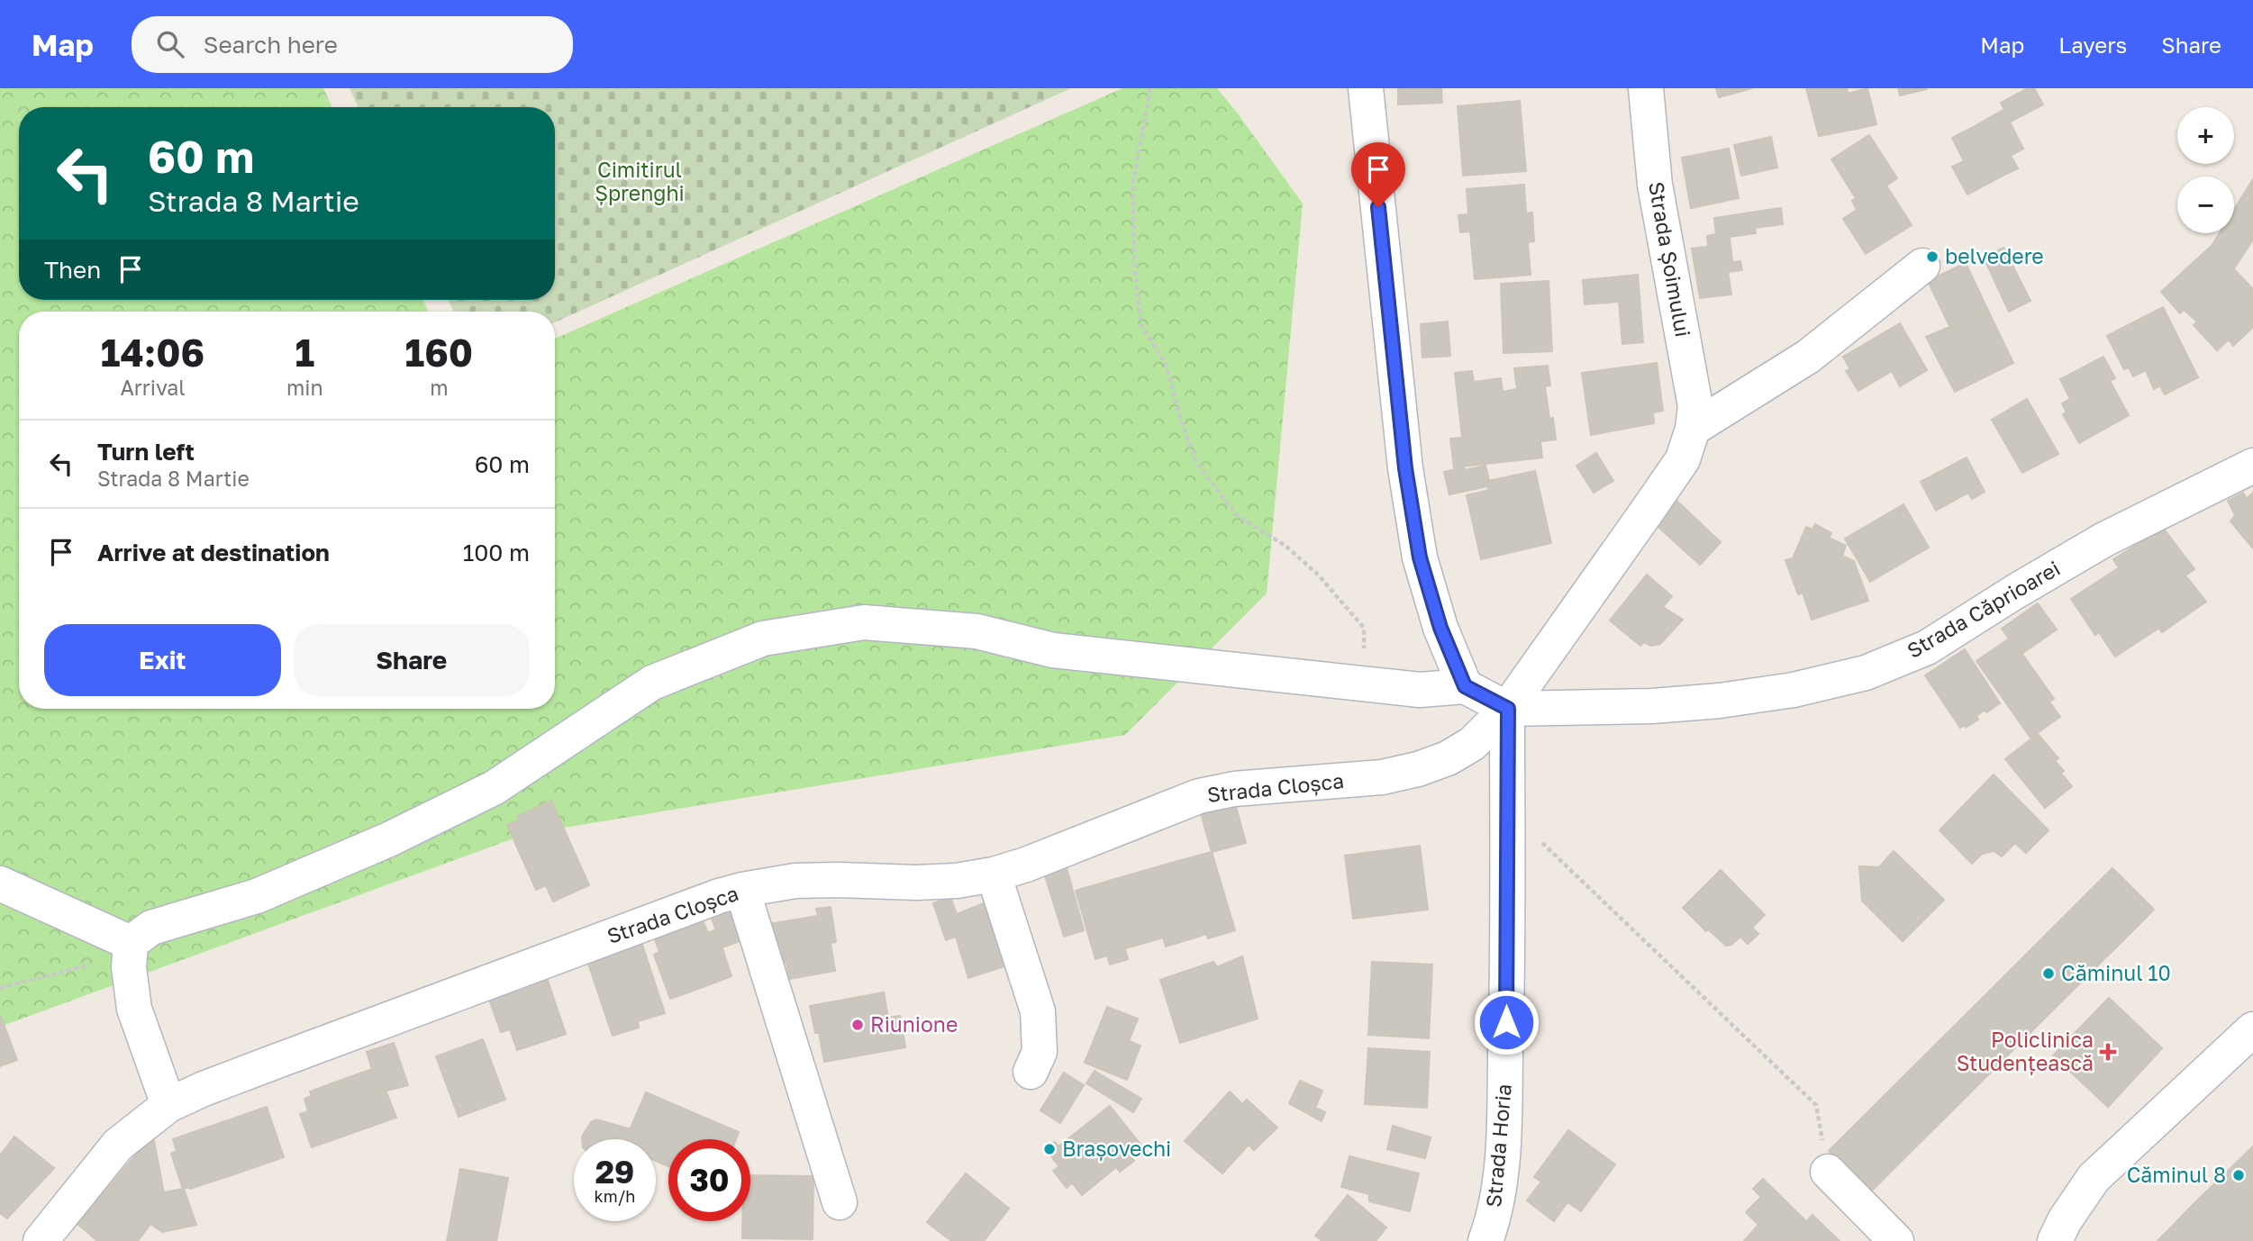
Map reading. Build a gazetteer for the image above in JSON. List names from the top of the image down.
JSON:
{
  "streets": {
    "street": [
      "Strada Șoimului",
      "Strada Căprioarei",
      "Strada Cloșca",
      "Strada Horia"
    ]
  },
  "crossings": [
    ["Strada Șoimului", "Strada Căprioarei"],
    ["Strada Șoimului", "Strada Cloșca"],
    ["Strada Șoimului", "Strada Horia"],
    ["Strada Căprioarei", "Strada Cloșca"],
    ["Strada Căprioarei", "Strada Horia"],
    ["Strada Cloșca", "Strada Horia"]
  ],
  "parks": ["Cimitirul Șprenghi"],
  "places": {
    "other": [
      "belvedere",
      "Căminul 10",
      "Riunione",
      "Brașovechi",
      "Căminul 8"
    ],
    "health": ["Policlinica Studențească"]
  },
  "page": {
    "header": "Map",
    "search": "Search here",
    "nav": ["Map", "Layers", "Share"],
    "map_buttons": ["+", "−"],
    "turn": ["60 m", "Strada 8 Martie"],
    "then": "Then",
    "eta": [
      "14:06",
      "Arrival",
      "1",
      "min",
      "160",
      "m"
    ],
    "list": [
      {
        "name": "Turn left",
        "note": "Strada 8 Martie",
        "value": "60 m"
      },
      {
        "name": "Arrive at destination",
        "value": "100 m"
      }
    ],
    "buttons": ["Exit", "Share"],
    "speed": "29 km/h",
    "limit": "30"
  }
}
